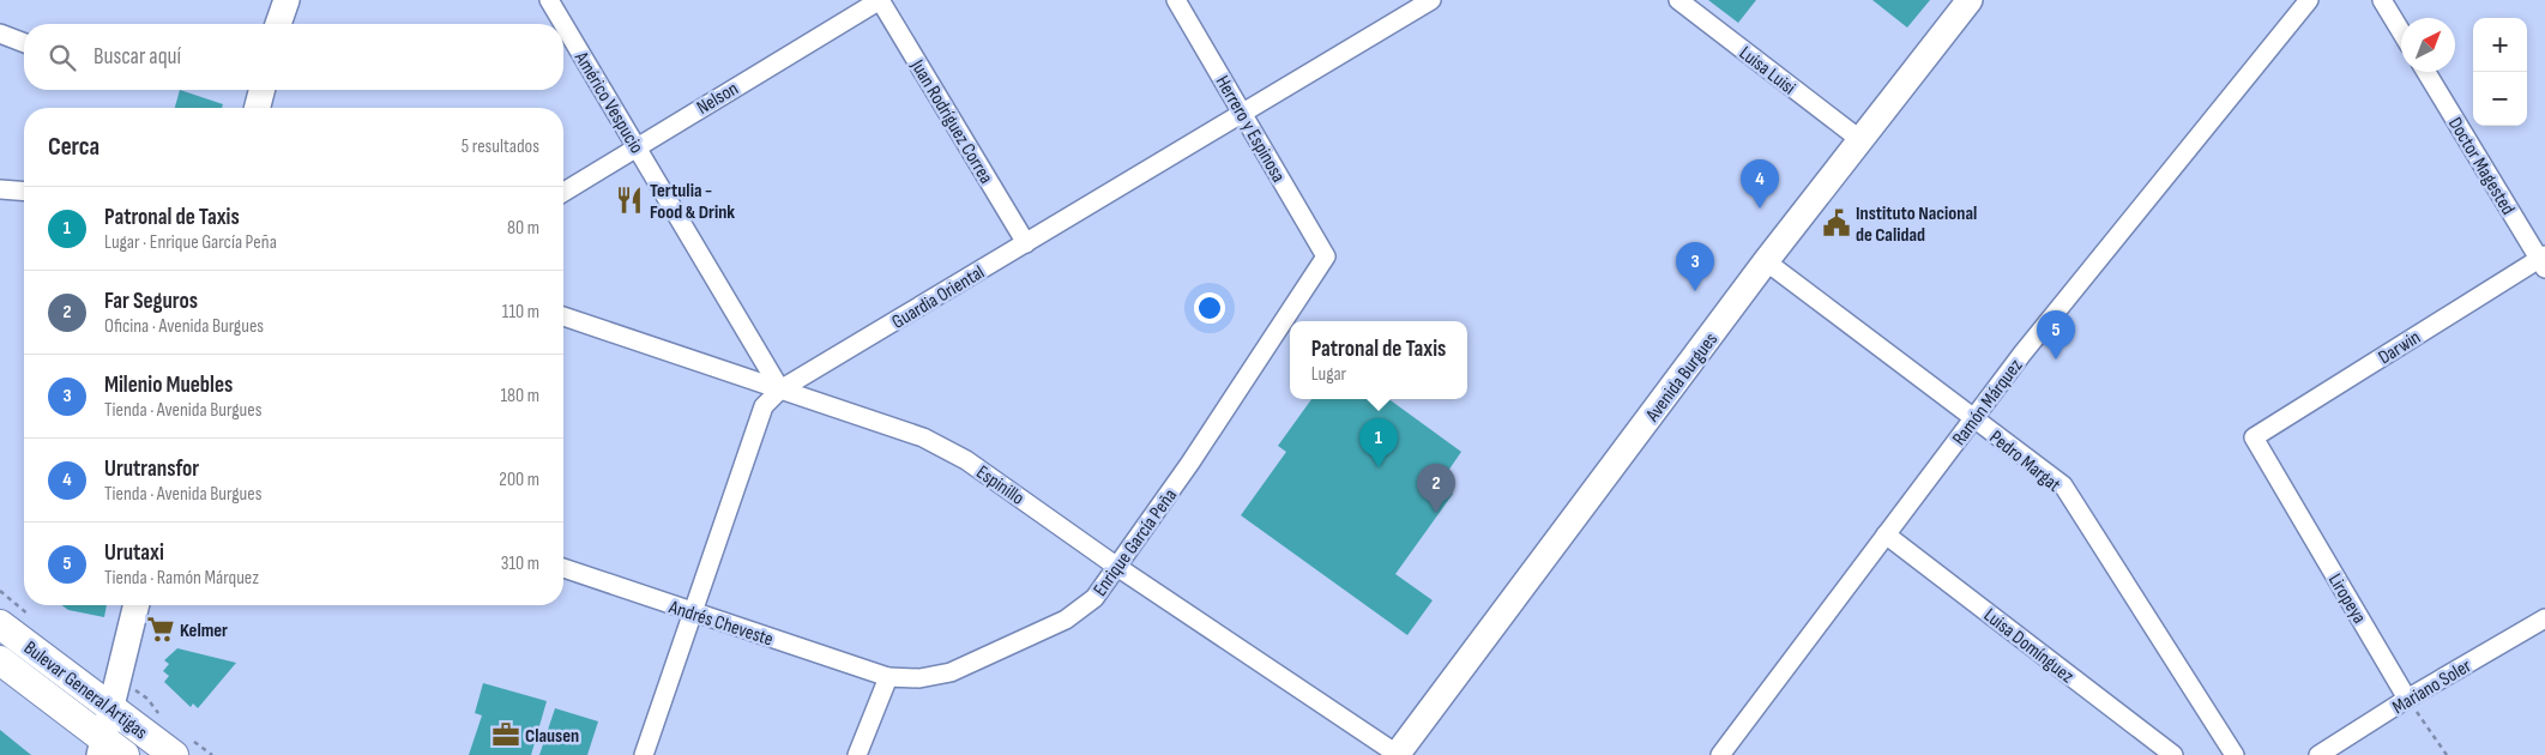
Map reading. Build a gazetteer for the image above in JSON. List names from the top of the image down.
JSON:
{
  "streets": {
    "main road": ["Bulevar General Artigas"],
    "street": [
      "Luisa Luisi",
      "Nelson",
      "Américo Vespucio",
      "Juan Rodríguez Correa",
      "Herrero y Espinosa",
      "Doctor Magested",
      "Guardia Oriental",
      "Darwin",
      "Avenida Burgues",
      "Ramón Márquez",
      "Pedro Margat",
      "Espinillo",
      "Enrique García Peña",
      "Liropeya",
      "Andrés Cheveste",
      "Luisa Domínguez",
      "Mariano Soler"
    ]
  },
  "crossings": [
    ["Luisa Luisi", "Avenida Burgues"],
    ["Nelson", "Américo Vespucio"],
    ["Nelson", "Juan Rodríguez Correa"],
    ["Américo Vespucio", "Guardia Oriental"],
    ["Américo Vespucio", "Espinillo"],
    ["Juan Rodríguez Correa", "Guardia Oriental"],
    ["Herrero y Espinosa", "Guardia Oriental"],
    ["Herrero y Espinosa", "Enrique García Peña"],
    ["Doctor Magested", "Darwin"],
    ["Guardia Oriental", "Espinillo"],
    ["Guardia Oriental", "Andrés Cheveste"],
    ["Darwin", "Liropeya"],
    ["Avenida Burgues", "Pedro Margat"],
    ["Avenida Burgues", "Espinillo"],
    ["Ramón Márquez", "Pedro Margat"],
    ["Ramón Márquez", "Luisa Domínguez"],
    ["Espinillo", "Enrique García Peña"],
    ["Enrique García Peña", "Andrés Cheveste"],
    ["Liropeya", "Mariano Soler"]
  ],
  "places": {
    "restaurant": ["Tertulia - Food & Drink"],
    "public building": ["Instituto Nacional de Calidad"],
    "supermarket": ["Kelmer"],
    "office": ["Clausen"]
  },
  "north": "top right",
  "page": {
    "map_buttons": ["+", "−"],
    "search": "Buscar aquí",
    "heading": ["Cerca", "5 resultados"],
    "pins": [
      "4",
      "3",
      "5",
      "1",
      "2"
    ],
    "list": [
      {
        "mark": "1",
        "name": "Patronal de Taxis",
        "note": "Lugar · Enrique García Peña",
        "value": "80 m"
      },
      {
        "mark": "2",
        "name": "Far Seguros",
        "note": "Oficina · Avenida Burgues",
        "value": "110 m"
      },
      {
        "mark": "3",
        "name": "Milenio Muebles",
        "note": "Tienda · Avenida Burgues",
        "value": "180 m"
      },
      {
        "mark": "4",
        "name": "Urutransfor",
        "note": "Tienda · Avenida Burgues",
        "value": "200 m"
      },
      {
        "mark": "5",
        "name": "Urutaxi",
        "note": "Tienda · Ramón Márquez",
        "value": "310 m"
      }
    ],
    "popup": ["Patronal de Taxis", "Lugar"]
  }
}
